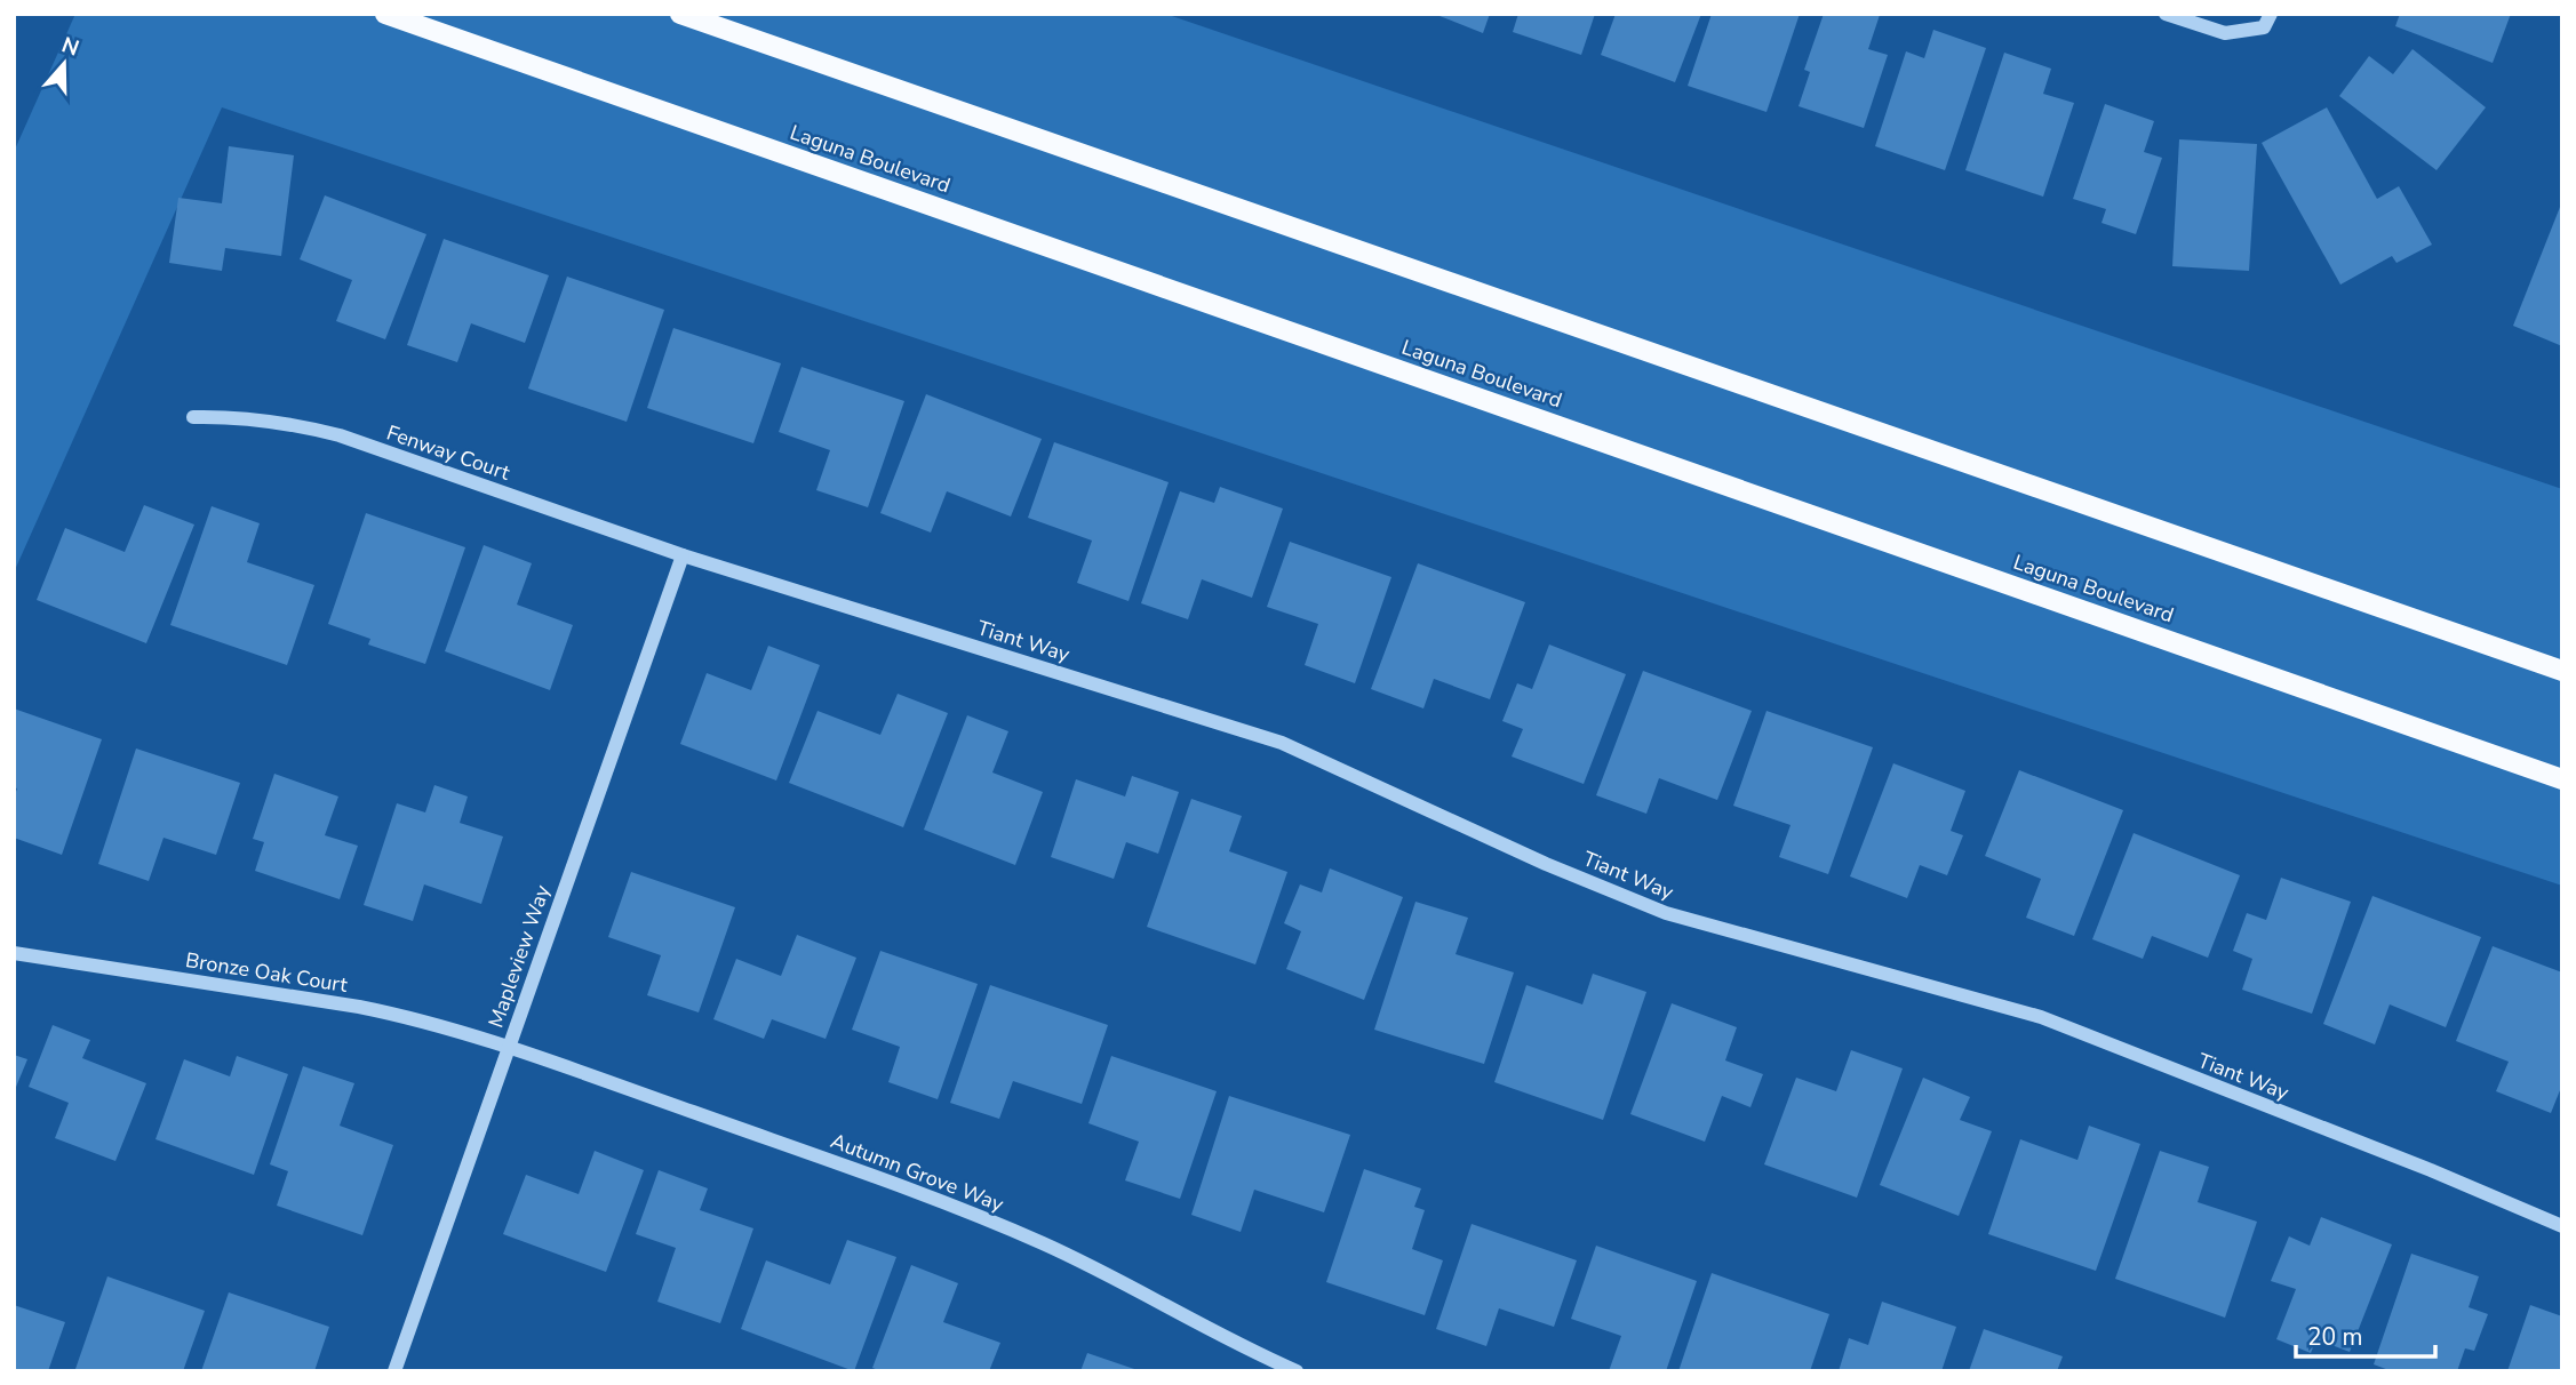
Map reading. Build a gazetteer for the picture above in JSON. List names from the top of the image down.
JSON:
{
  "streets": {
    "main road": ["Laguna Boulevard"],
    "street": [
      "Fenway Court",
      "Tiant Way",
      "Mapleview Way",
      "Bronze Oak Court",
      "Autumn Grove Way"
    ]
  },
  "crossings": [
    ["Fenway Court", "Tiant Way"],
    ["Fenway Court", "Mapleview Way"],
    ["Tiant Way", "Mapleview Way"],
    ["Mapleview Way", "Bronze Oak Court"],
    ["Mapleview Way", "Autumn Grove Way"],
    ["Bronze Oak Court", "Autumn Grove Way"]
  ],
  "scale_bar": "20 m",
  "north": "top"
}
